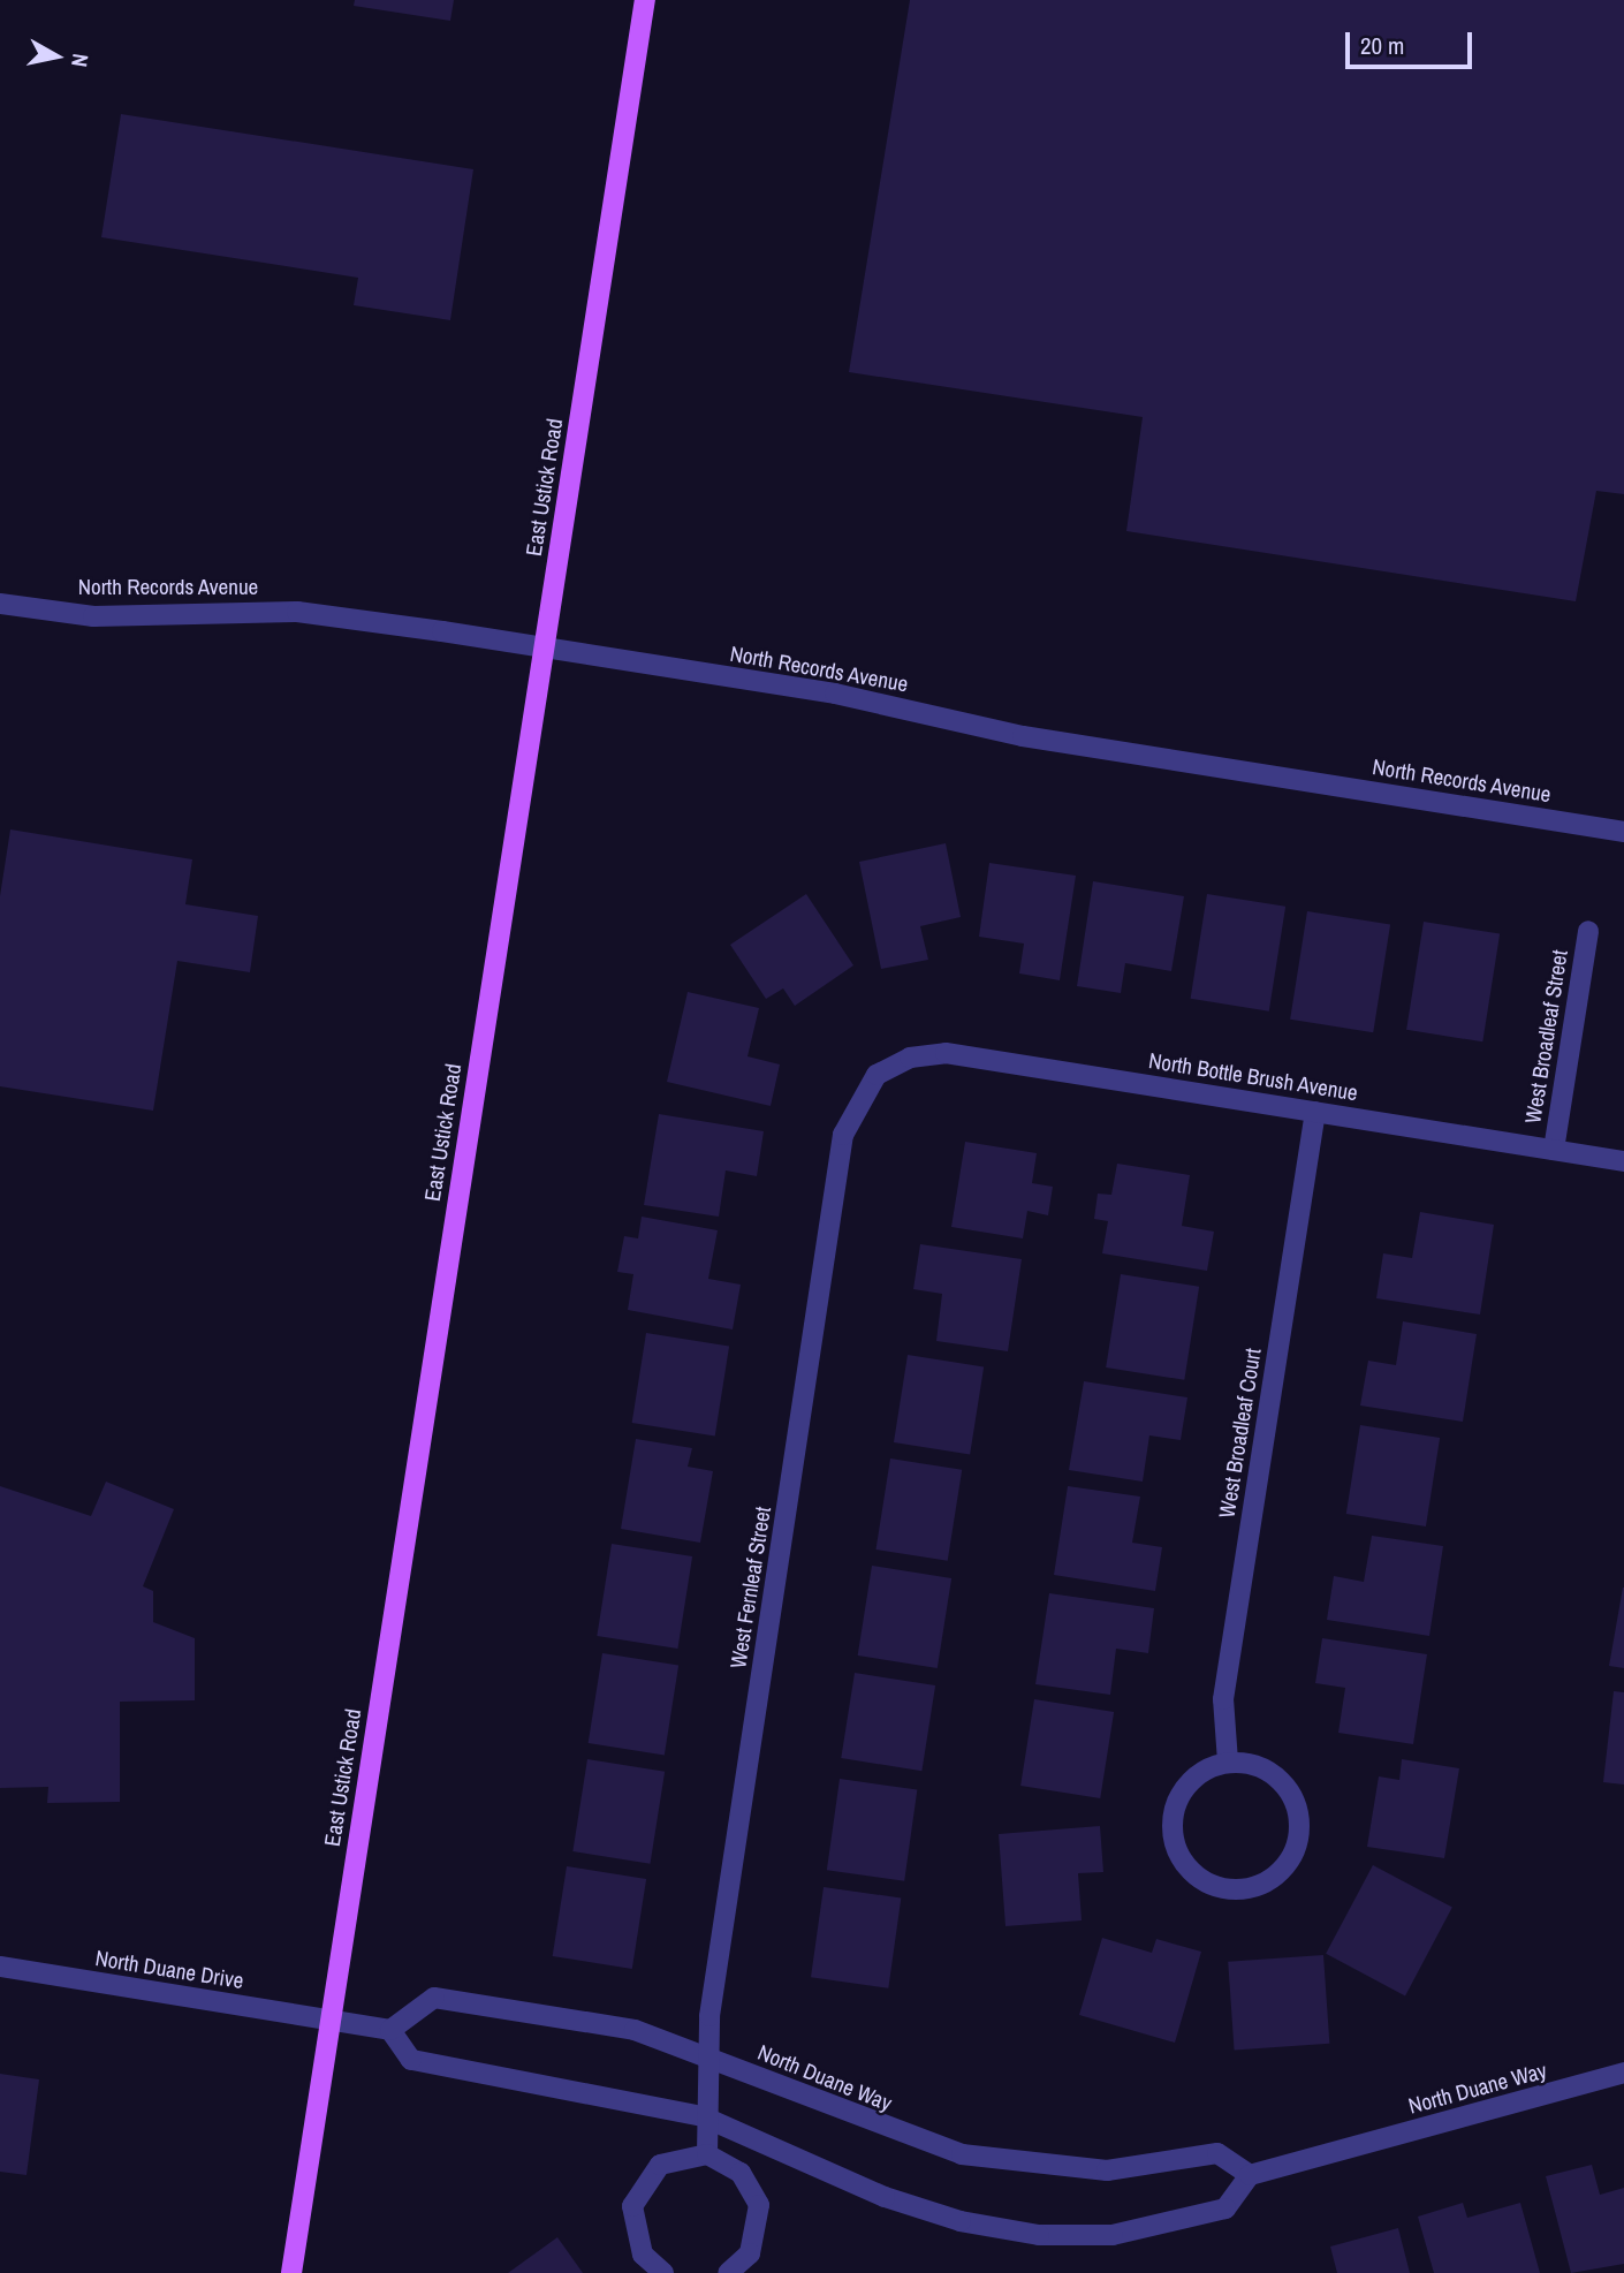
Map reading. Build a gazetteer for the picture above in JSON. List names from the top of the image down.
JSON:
{
  "streets": {
    "main road": ["East Ustick Road"],
    "street": [
      "North Records Avenue",
      "West Broadleaf Street",
      "North Bottle Brush Avenue",
      "West Broadleaf Court",
      "West Fernleaf Street",
      "North Duane Drive",
      "North Duane Way"
    ]
  },
  "crossings": [
    ["East Ustick Road", "North Records Avenue"],
    ["East Ustick Road", "North Duane Drive"],
    ["West Broadleaf Street", "North Bottle Brush Avenue"],
    ["North Bottle Brush Avenue", "West Broadleaf Court"],
    ["North Bottle Brush Avenue", "West Fernleaf Street"],
    ["West Fernleaf Street", "North Duane Way"]
  ],
  "scale_bar": "20 m",
  "north": "right"
}
